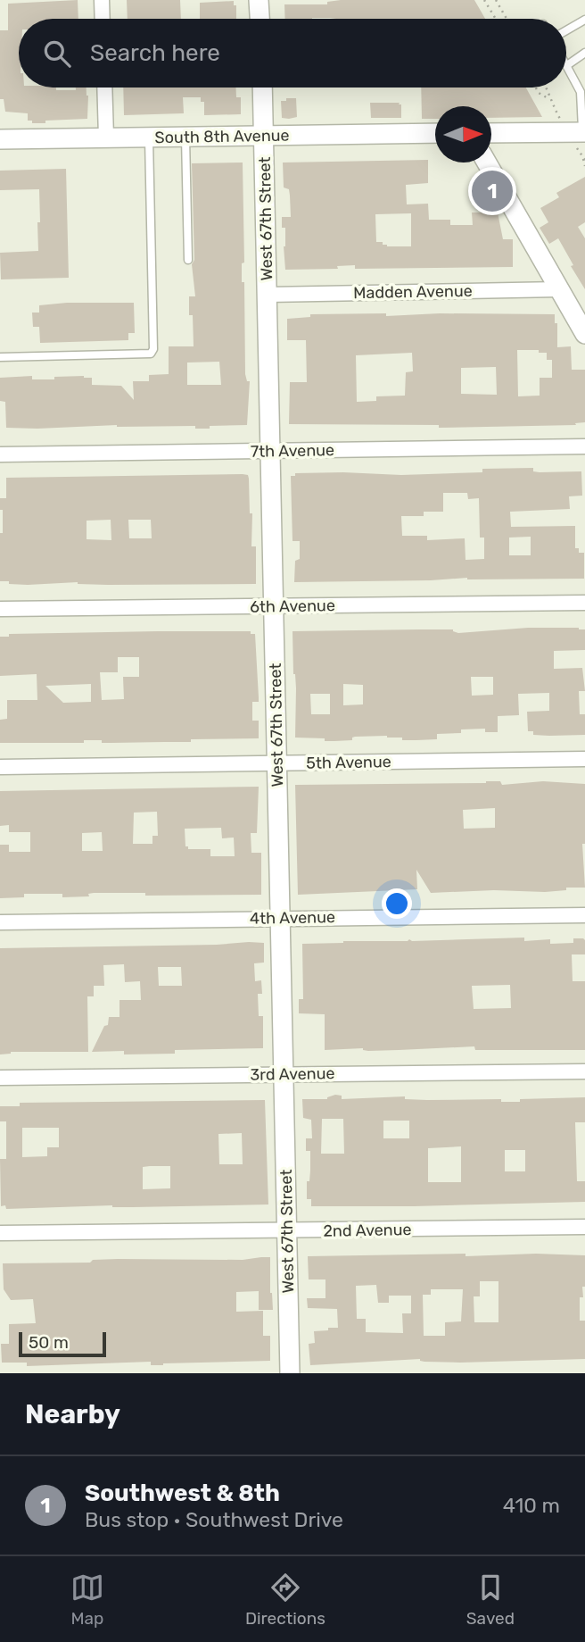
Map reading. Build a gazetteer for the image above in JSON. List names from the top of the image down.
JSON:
{
  "streets": {
    "street": [
      "South 8th Avenue",
      "West 67th Street",
      "Madden Avenue",
      "7th Avenue",
      "6th Avenue",
      "5th Avenue",
      "4th Avenue",
      "3rd Avenue",
      "2nd Avenue"
    ]
  },
  "crossings": [
    ["South 8th Avenue", "West 67th Street"],
    ["West 67th Street", "Madden Avenue"],
    ["West 67th Street", "7th Avenue"],
    ["West 67th Street", "6th Avenue"],
    ["West 67th Street", "5th Avenue"],
    ["West 67th Street", "4th Avenue"],
    ["West 67th Street", "3rd Avenue"],
    ["West 67th Street", "2nd Avenue"]
  ],
  "scale_bar": "50 m",
  "north": "right",
  "page": {
    "search": "Search here",
    "pins": "1",
    "scale": "50 m",
    "heading": "Nearby",
    "list": [
      {
        "mark": "1",
        "name": "Southwest & 8th",
        "note": "Bus stop · Southwest Drive",
        "value": "410 m"
      }
    ],
    "nav": ["Map", "Directions", "Saved"]
  }
}
